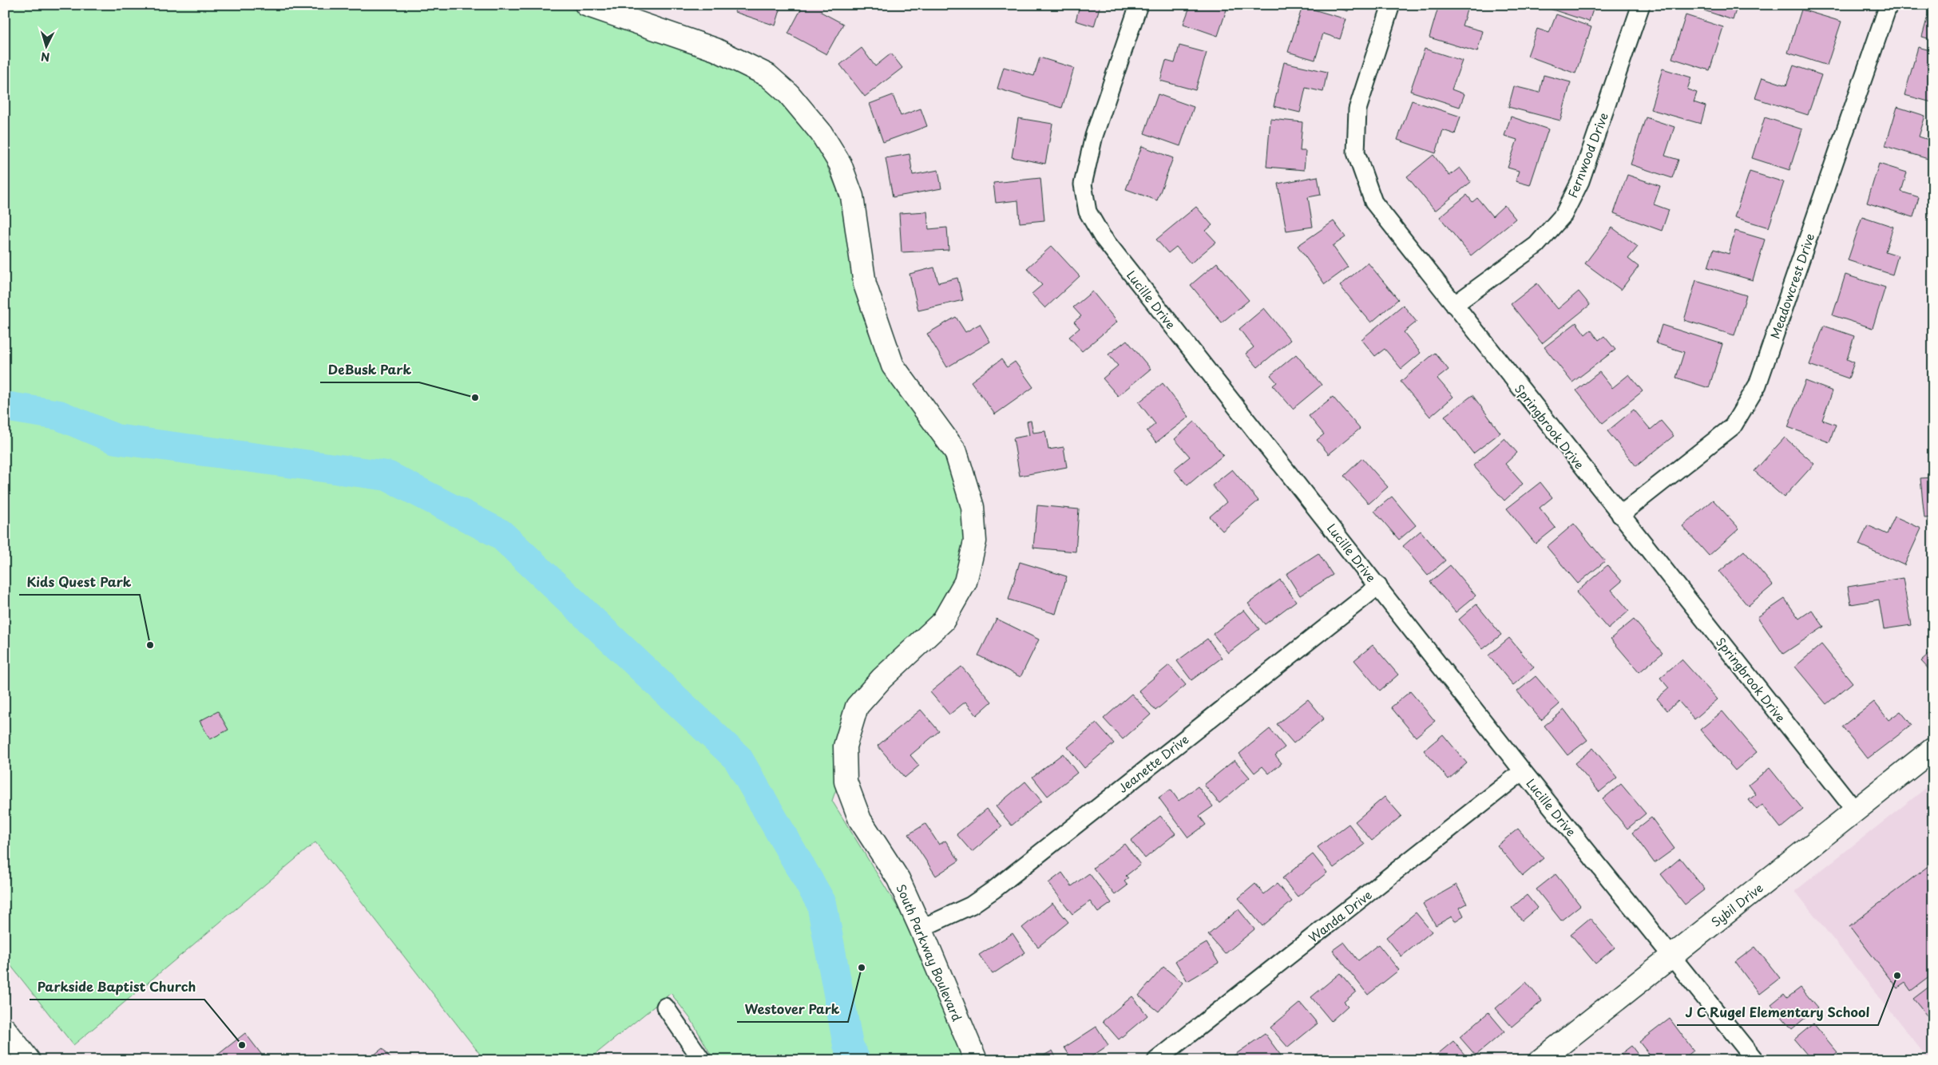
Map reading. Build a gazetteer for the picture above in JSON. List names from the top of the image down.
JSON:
{
  "streets": {
    "street": [
      "Fernwood Drive",
      "Meadowcrest Drive",
      "Lucille Drive",
      "Springbrook Drive",
      "Jeanette Drive",
      "Sybil Drive",
      "Wanda Drive",
      "South Parkway Boulevard"
    ]
  },
  "crossings": [
    ["Fernwood Drive", "Springbrook Drive"],
    ["Meadowcrest Drive", "Springbrook Drive"],
    ["Lucille Drive", "Jeanette Drive"],
    ["Lucille Drive", "Sybil Drive"],
    ["Lucille Drive", "Wanda Drive"],
    ["Springbrook Drive", "Sybil Drive"],
    ["Jeanette Drive", "South Parkway Boulevard"]
  ],
  "places": [
    "DeBusk Park",
    "Kids Quest Park",
    "Westover Park",
    "J C Rugel Elementary School",
    "Parkside Baptist Church"
  ],
  "north": "bottom"
}
